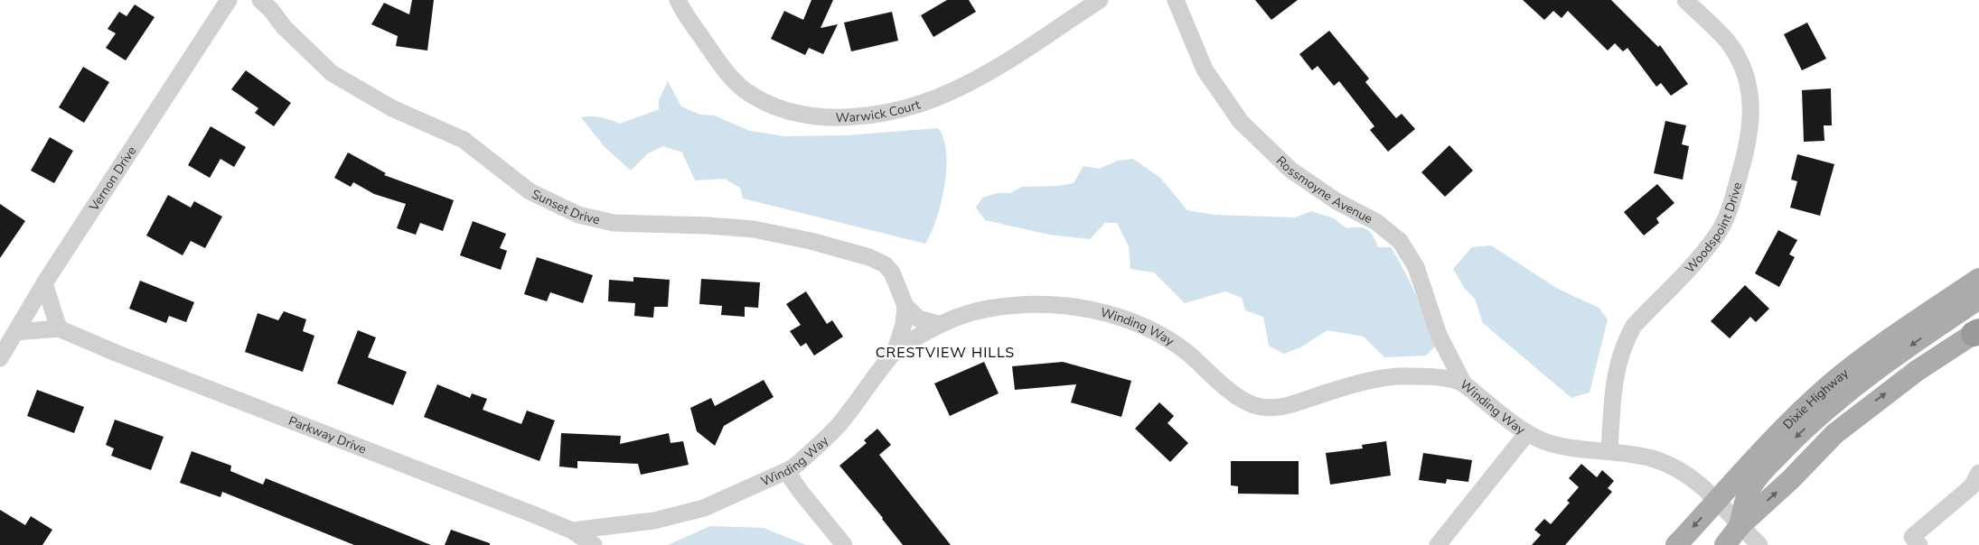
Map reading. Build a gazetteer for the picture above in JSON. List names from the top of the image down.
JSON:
{
  "streets": {
    "main road": ["Dixie Highway"],
    "street": [
      "Warwick Court",
      "Vernon Drive",
      "Rossmoyne Avenue",
      "Sunset Drive",
      "Woodspoint Drive",
      "Winding Way",
      "Parkway Drive"
    ]
  },
  "crossings": [
    ["Vernon Drive", "Parkway Drive"],
    ["Rossmoyne Avenue", "Winding Way"],
    ["Sunset Drive", "Winding Way"],
    ["Woodspoint Drive", "Winding Way"],
    ["Winding Way", "Dixie Highway"],
    ["Winding Way", "Parkway Drive"]
  ],
  "districts": ["CRESTVIEW HILLS"]
}
